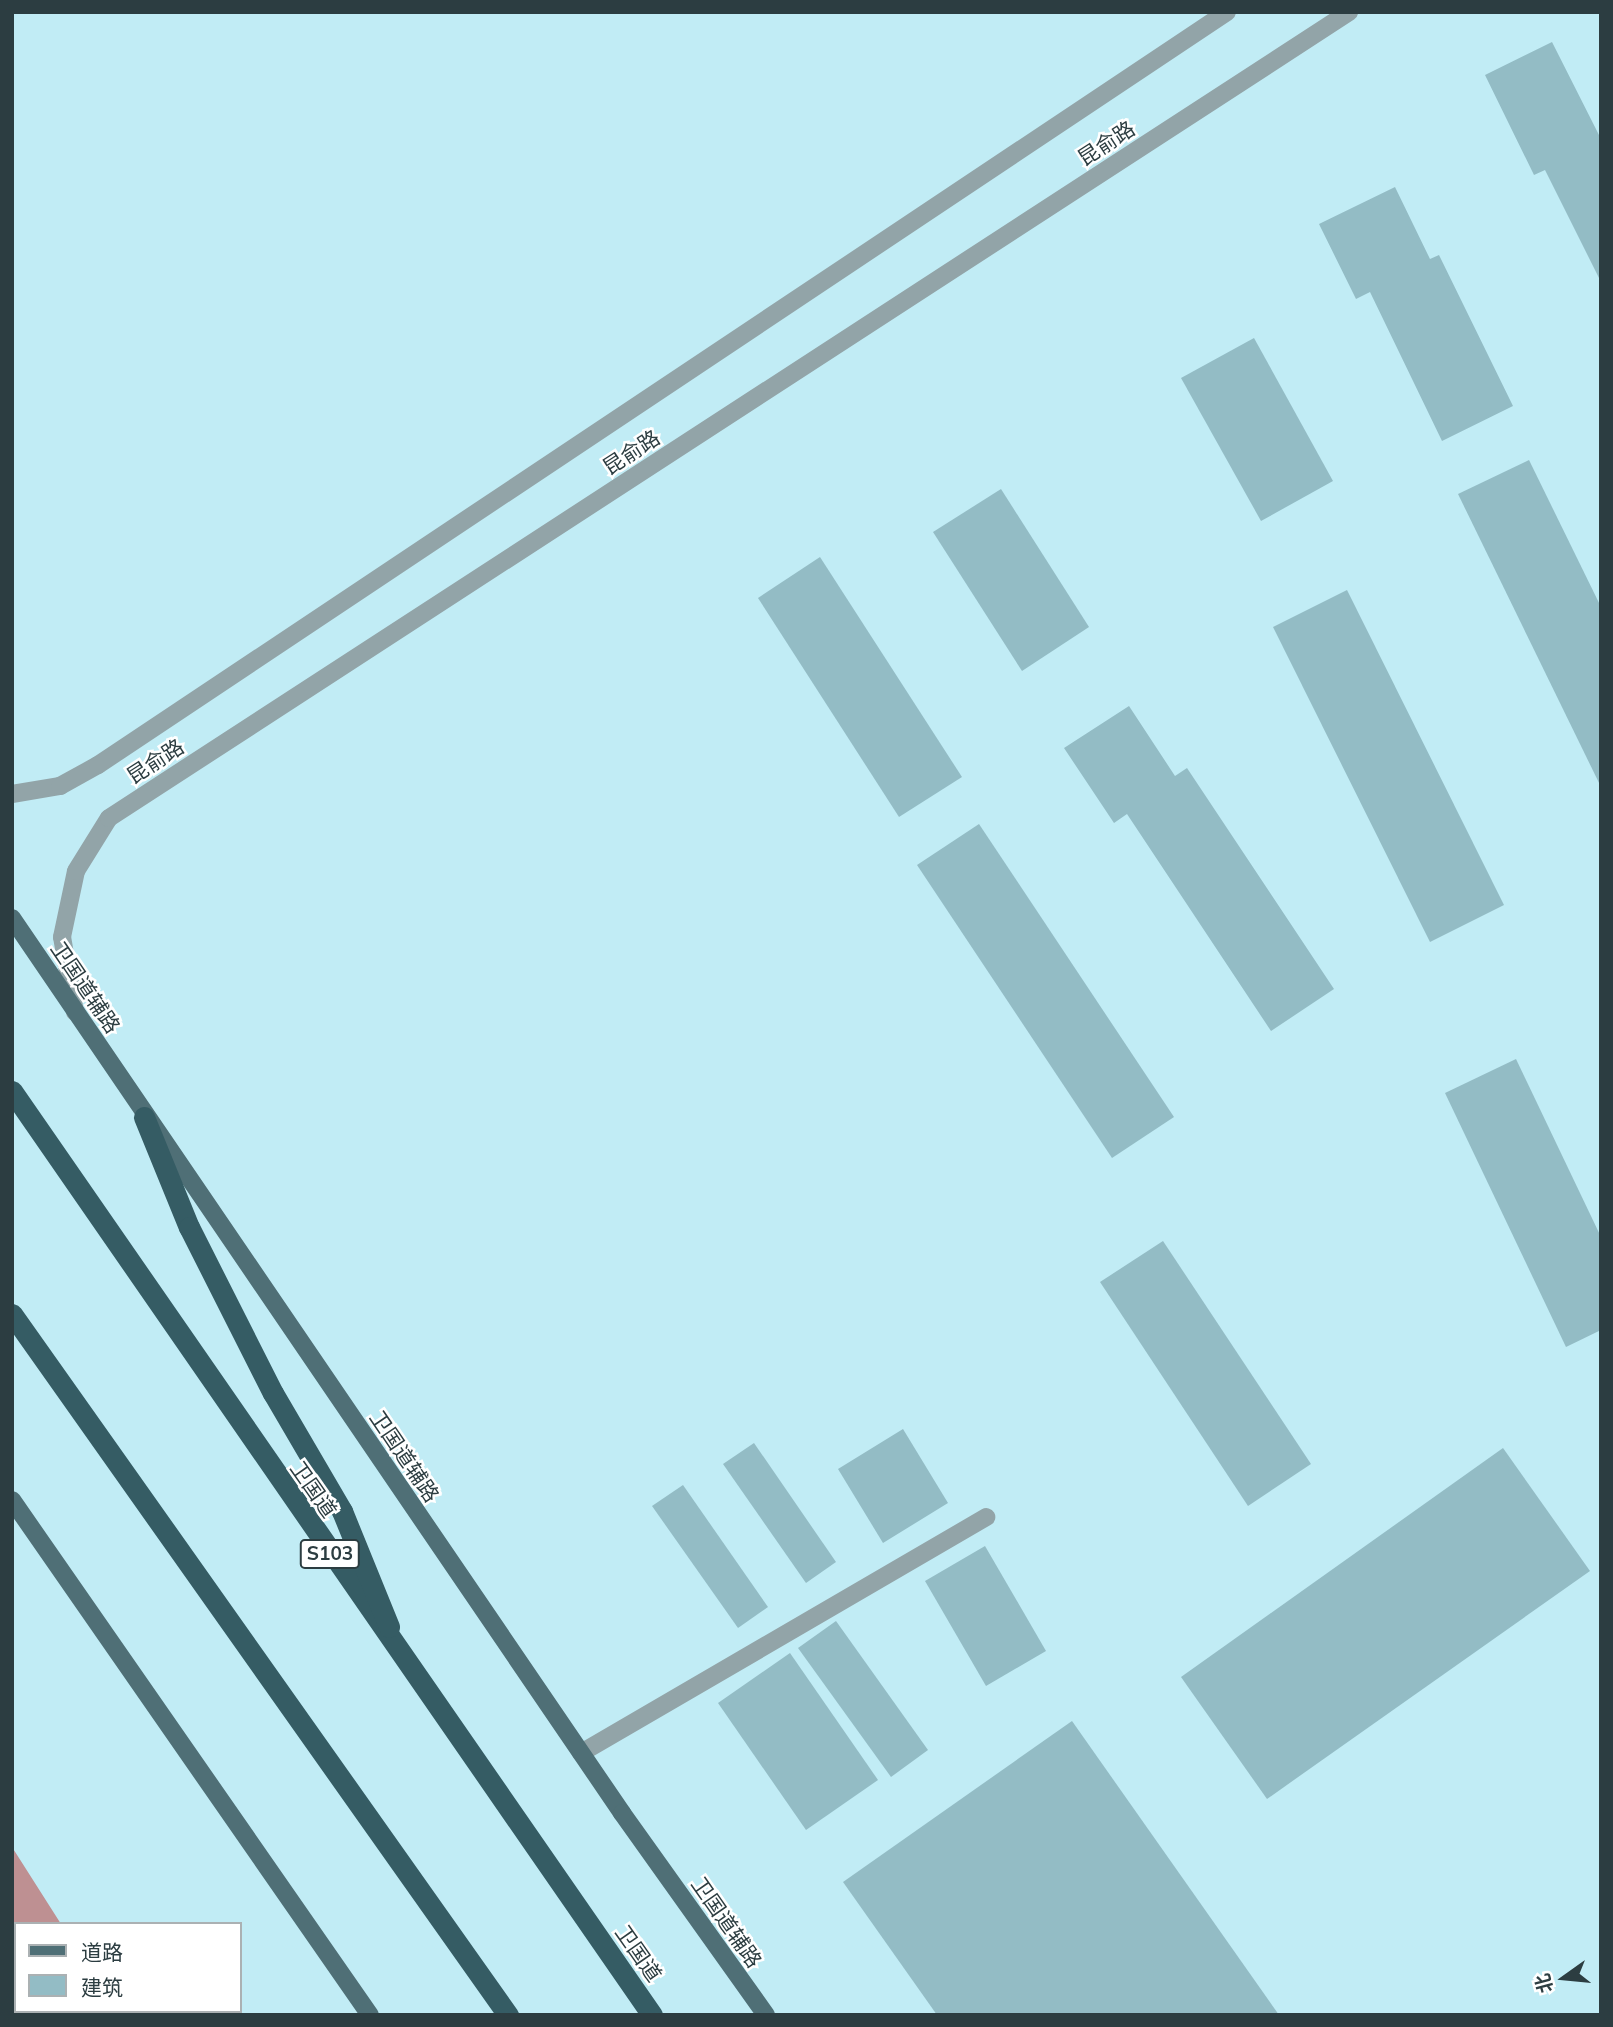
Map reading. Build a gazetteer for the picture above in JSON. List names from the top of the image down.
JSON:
{
  "streets": {
    "highway": ["卫国道", "S103"],
    "main road": ["卫国道辅路"],
    "street": ["昆俞路"]
  },
  "crossings": [
    ["昆俞路", "卫国道辅路"]
  ],
  "legend": ["道路", "建筑"],
  "north": "left"
}
